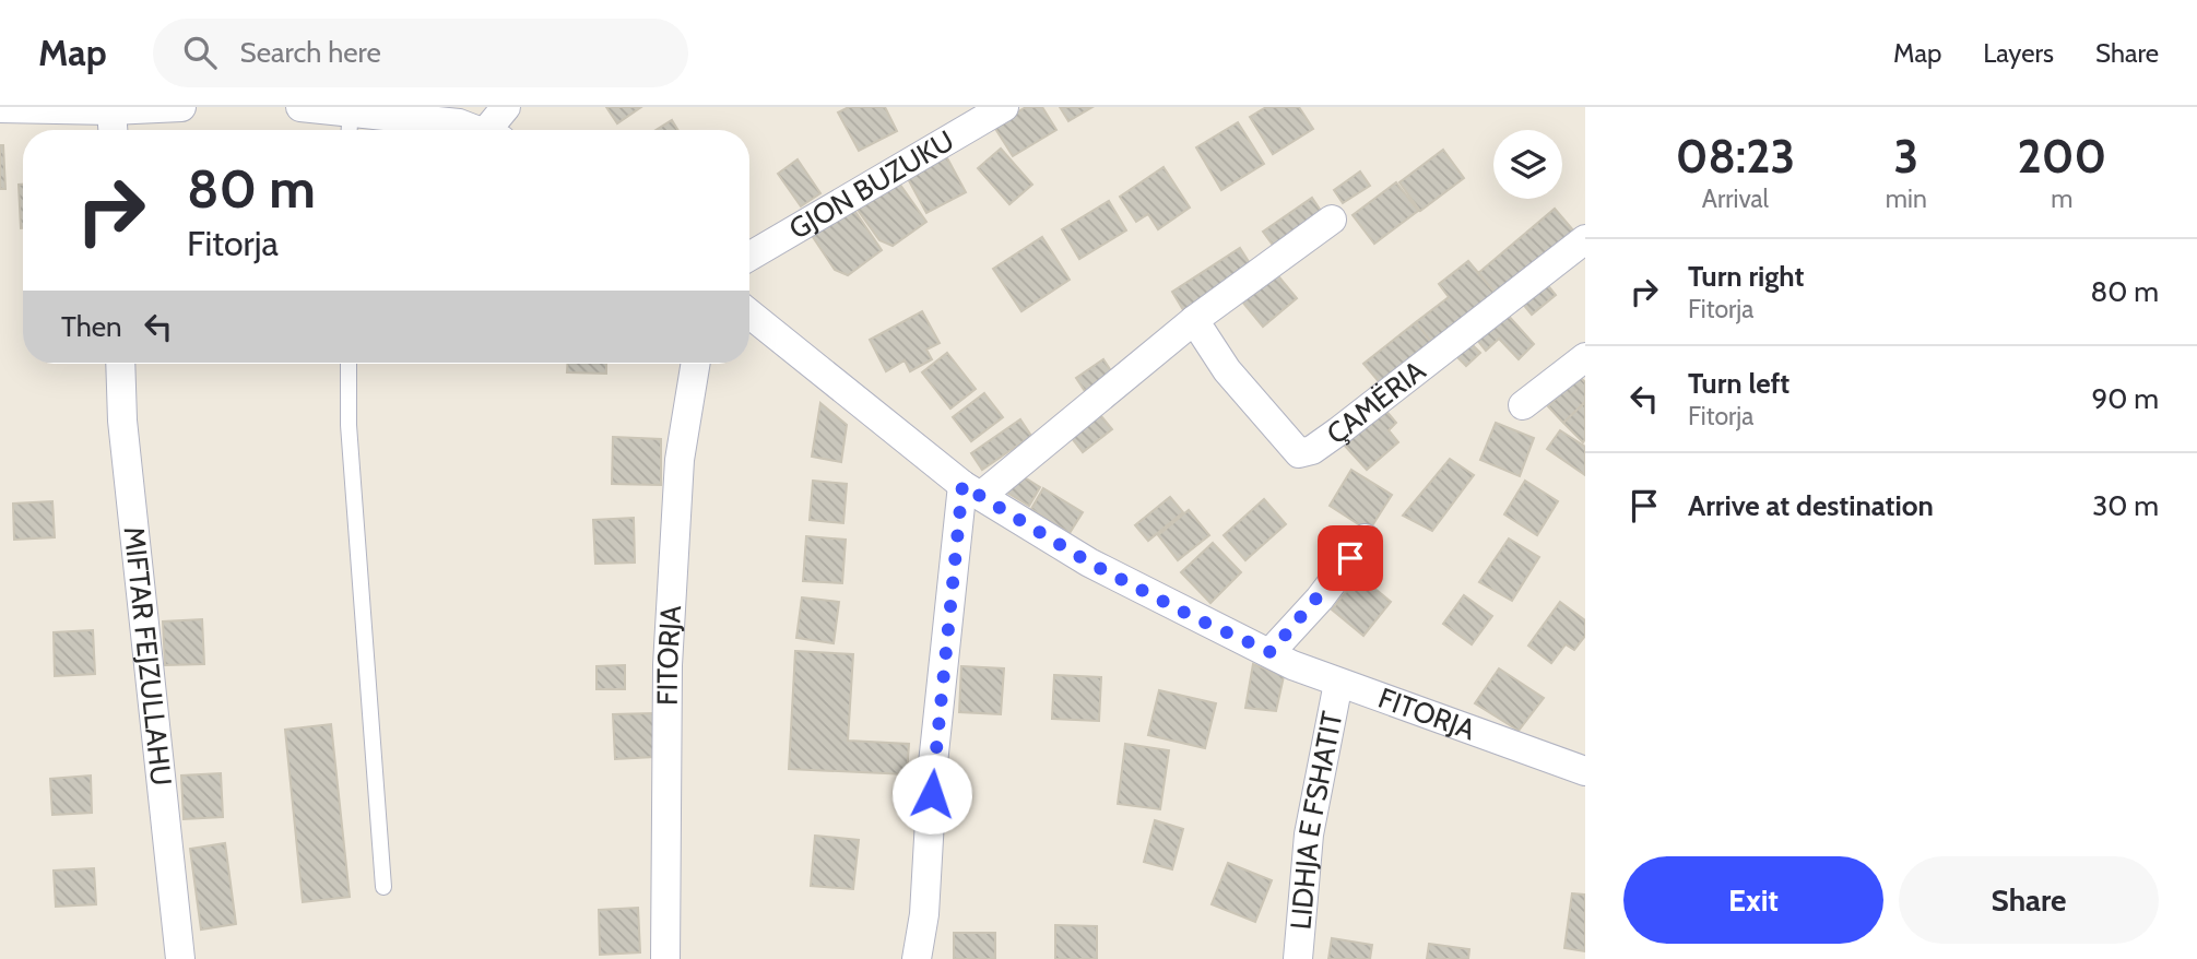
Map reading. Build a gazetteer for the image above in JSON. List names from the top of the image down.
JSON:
{
  "streets": {
    "street": [
      "GJON BUZUKU",
      "ÇAMËRIA",
      "FITORJA",
      "MIFTAR FEJZULLAHU",
      "LIDHJA E FSHATIT"
    ]
  },
  "crossings": [
    ["FITORJA", "LIDHJA E FSHATIT"]
  ],
  "page": {
    "header": "Map",
    "search": "Search here",
    "nav": ["Map", "Layers", "Share"],
    "eta": [
      "08:23",
      "Arrival",
      "3",
      "min",
      "200",
      "m"
    ],
    "turn": ["80 m", "Fitorja"],
    "list": [
      {
        "name": "Turn right",
        "note": "Fitorja",
        "value": "80 m"
      },
      {
        "name": "Turn left",
        "note": "Fitorja",
        "value": "90 m"
      },
      {
        "name": "Arrive at destination",
        "value": "30 m"
      }
    ],
    "then": "Then",
    "buttons": ["Exit", "Share"]
  }
}
